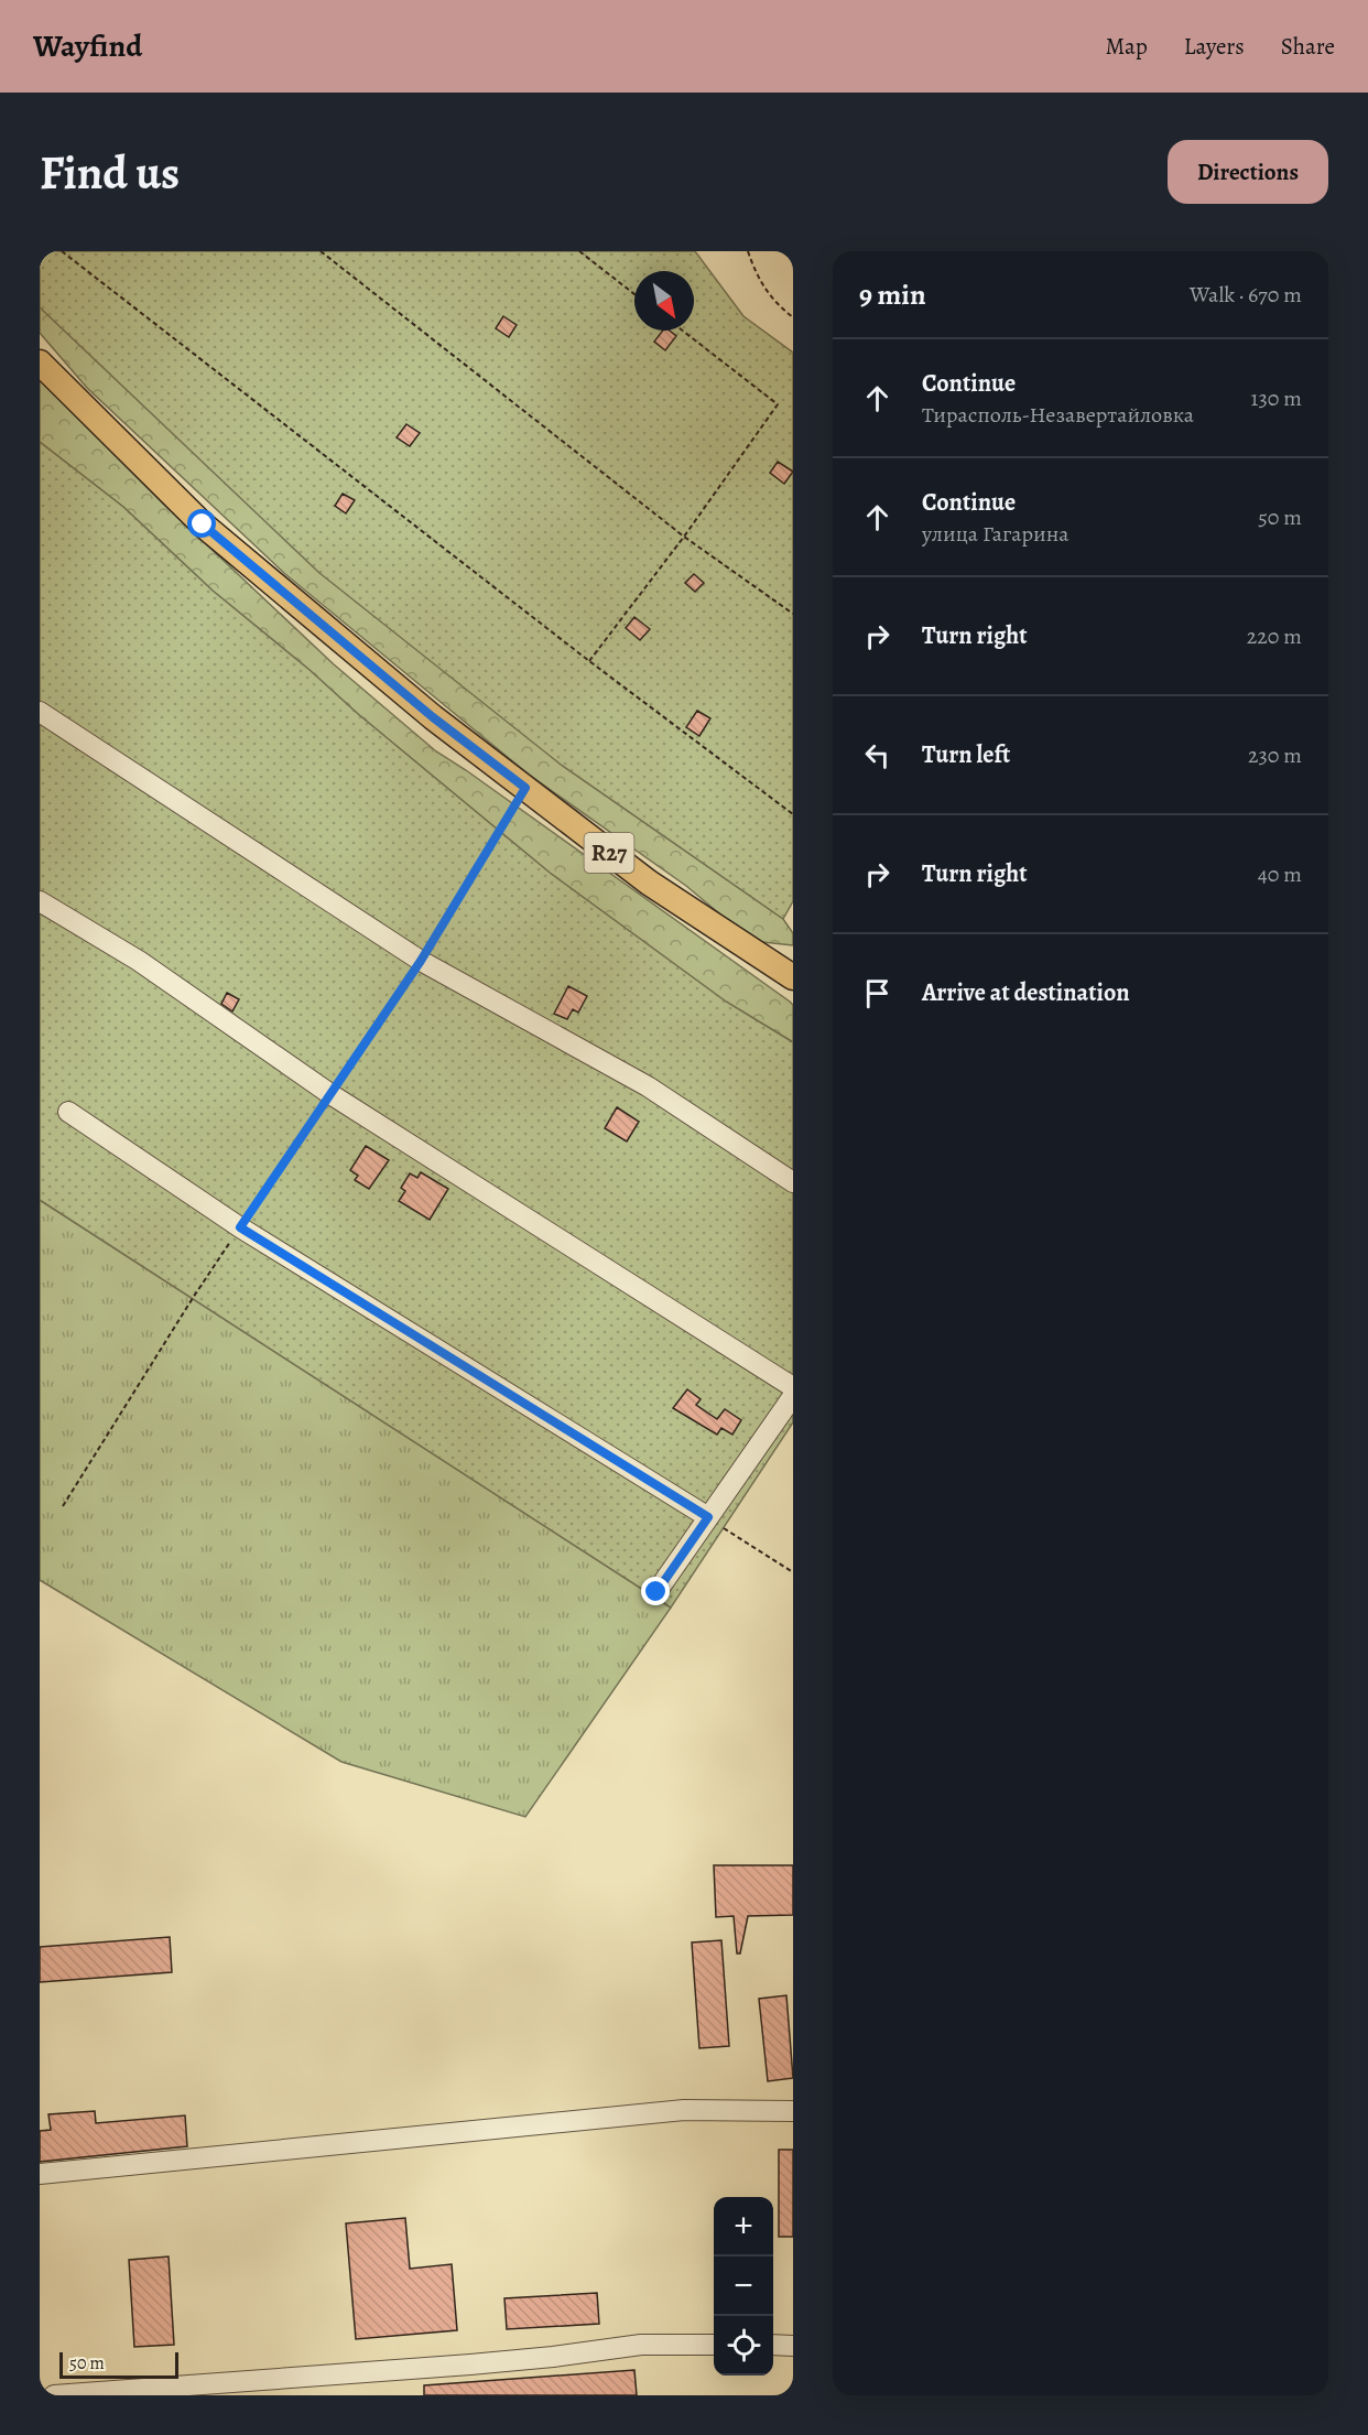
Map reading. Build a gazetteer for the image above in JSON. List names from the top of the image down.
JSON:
{
  "streets": {
    "main road": ["R27"]
  },
  "scale_bar": "50 m",
  "north": "bottom right",
  "page": {
    "header": "Wayfind",
    "nav": ["Map", "Layers", "Share"],
    "buttons": "Directions",
    "title": "Find us",
    "heading": ["9 min", "Walk · 670 m"],
    "list": [
      ["Continue", "Тирасполь-Незавертайловка", "130 m"],
      ["Continue", "улица Гагарина", "50 m"],
      ["Turn right", "220 m"],
      ["Turn left", "230 m"],
      ["Turn right", "40 m"],
      "Arrive at destination"
    ],
    "map_buttons": ["+", "−"],
    "scale": "50 m"
  }
}
